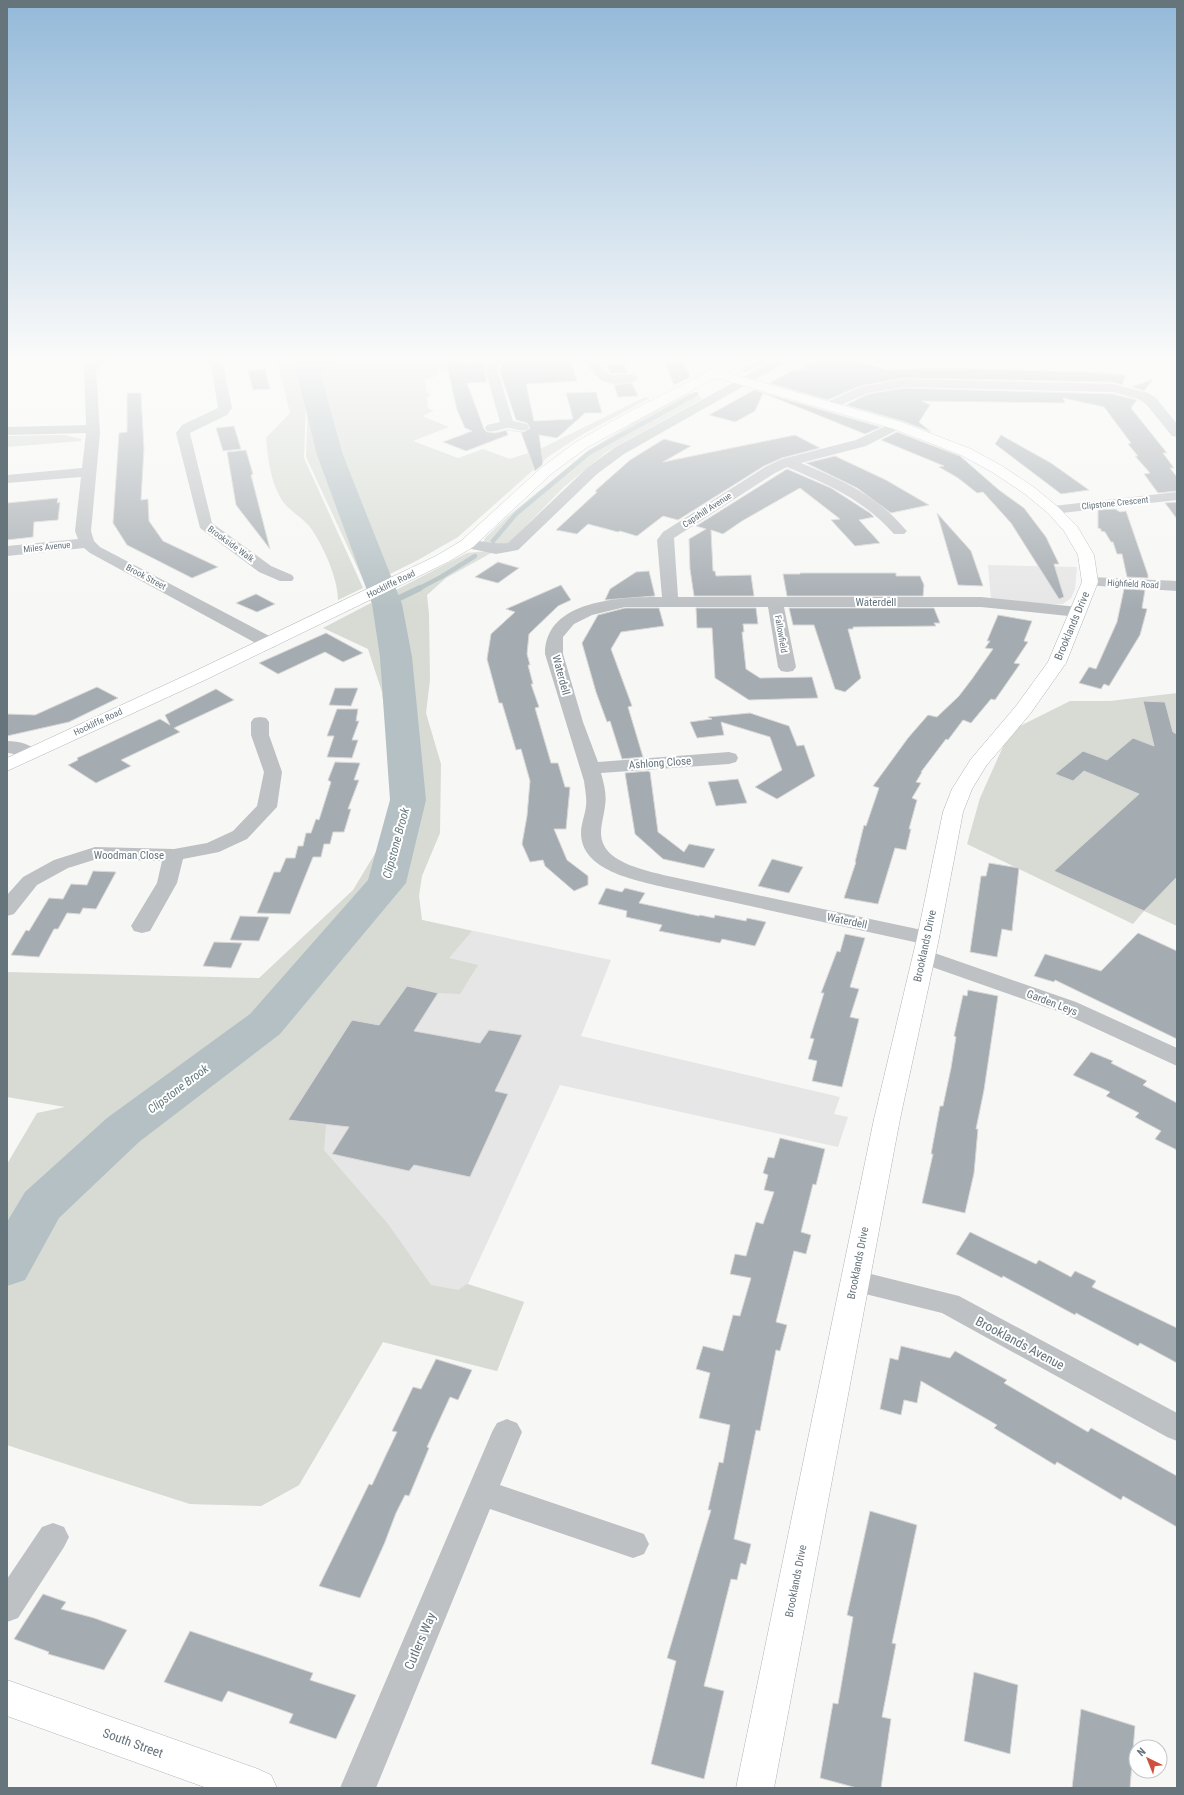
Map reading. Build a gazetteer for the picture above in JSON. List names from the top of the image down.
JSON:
{
  "streets": {
    "street": [
      "Clipstone Crescent",
      "Capshill Avenue",
      "Brookside Walk",
      "Miles Avenue",
      "Brook Street",
      "Hockliffe Road",
      "Highfield Road",
      "Waterdell",
      "Brooklands Drive",
      "Fallowfield",
      "Ashlong Close",
      "Woodman Close",
      "Garden Leys",
      "Brooklands Avenue",
      "Cutlers Way",
      "South Street"
    ]
  },
  "crossings": [
    ["Clipstone Crescent", "Brooklands Drive"],
    ["Capshill Avenue", "Waterdell"],
    ["Miles Avenue", "Brook Street"],
    ["Brook Street", "Hockliffe Road"],
    ["Highfield Road", "Brooklands Drive"],
    ["Waterdell", "Brooklands Drive"],
    ["Waterdell", "Fallowfield"],
    ["Waterdell", "Ashlong Close"],
    ["Waterdell", "Garden Leys"],
    ["Brooklands Drive", "Garden Leys"],
    ["Brooklands Drive", "Brooklands Avenue"]
  ],
  "water": ["Clipstone Brook"],
  "north": "top left"
}
